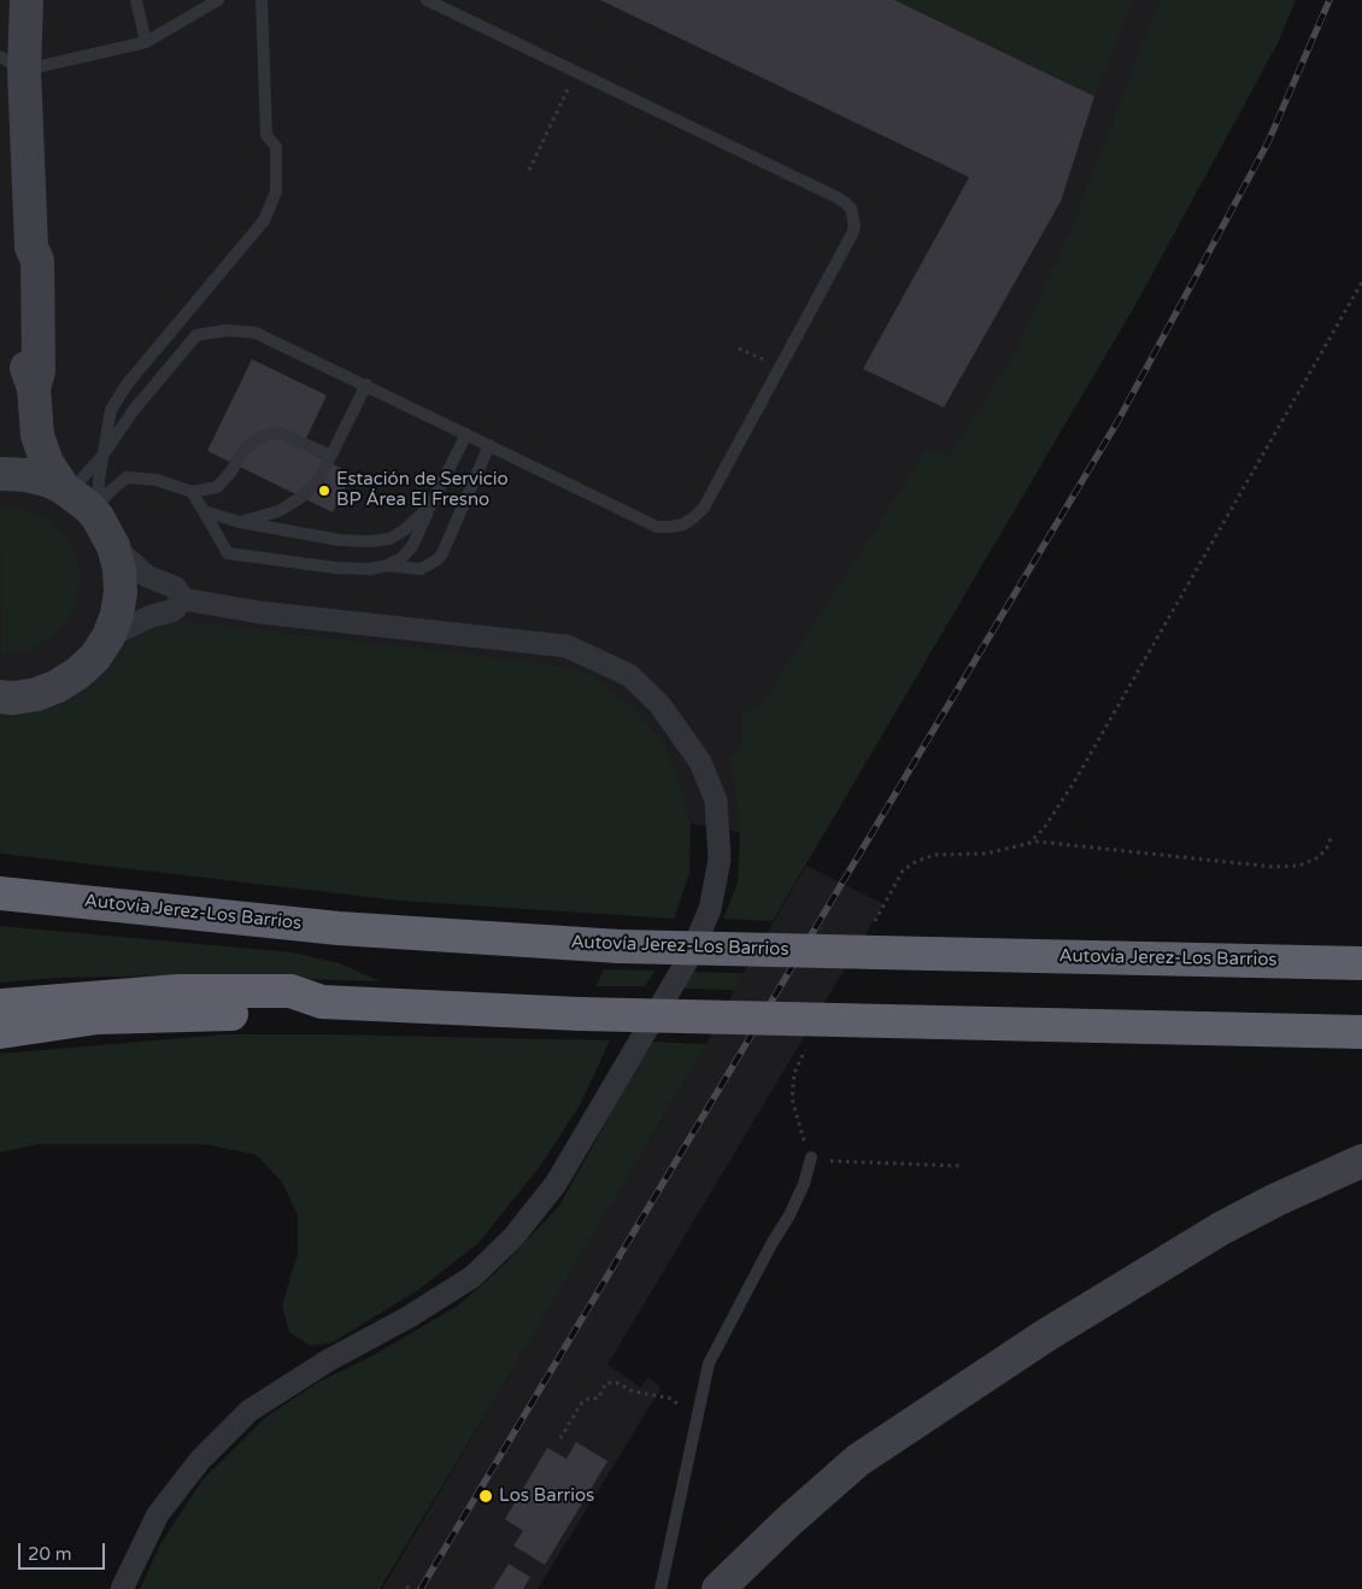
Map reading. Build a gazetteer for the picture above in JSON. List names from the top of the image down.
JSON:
{
  "streets": {
    "highway": ["Autovía Jerez-Los Barrios"]
  },
  "places": ["Estación de Servicio BP Área El Fresno", "Los Barrios"],
  "scale_bar": "20 m"
}
